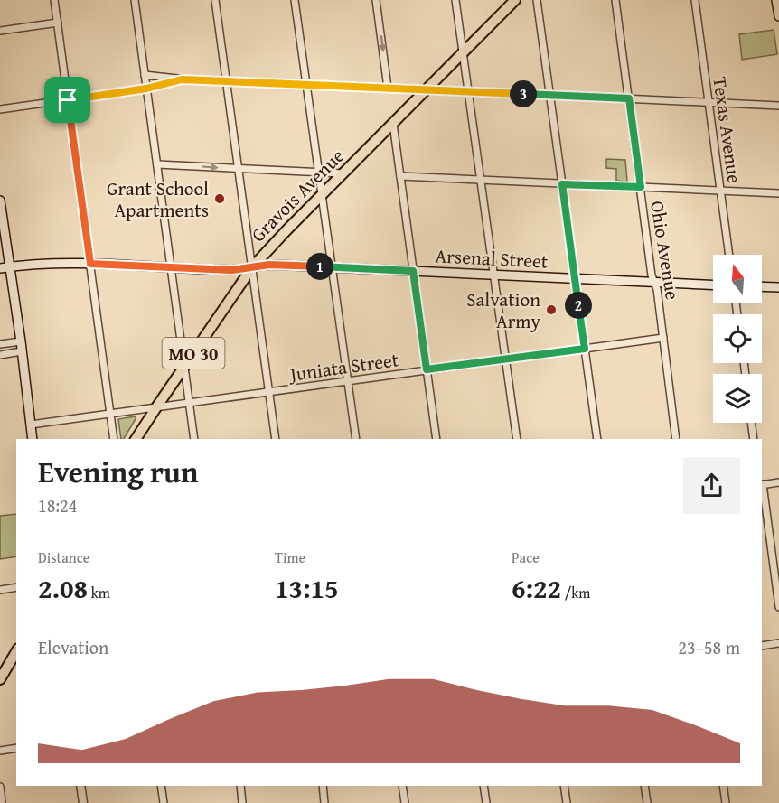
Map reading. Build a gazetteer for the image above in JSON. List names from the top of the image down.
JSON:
{
  "streets": {
    "main road": ["Gravois Avenue", "Arsenal Street", "MO 30"],
    "street": ["Texas Avenue", "Ohio Avenue", "Juniata Street"]
  },
  "crossings": [
    ["Gravois Avenue", "Arsenal Street"],
    ["Gravois Avenue", "Juniata Street"],
    ["Ohio Avenue", "Arsenal Street"],
    ["Ohio Avenue", "Juniata Street"]
  ],
  "places": ["Grant School Apartments", "Salvation Army"],
  "north": "top",
  "page": {
    "pins": ["3", "1", "2"],
    "heading": ["Evening run", "18:24"],
    "stats": [
      ["Distance", "2.08 km"],
      ["Time", "13:15"],
      ["Pace", "6:22 /km"]
    ],
    "chart": ["Elevation", "23–58 m"]
  }
}
